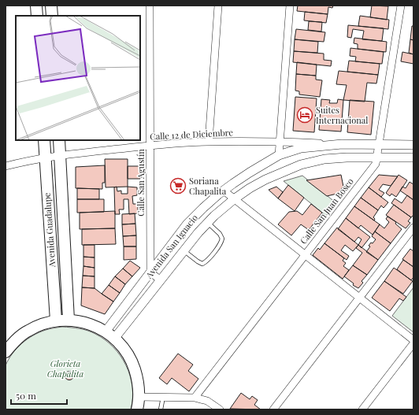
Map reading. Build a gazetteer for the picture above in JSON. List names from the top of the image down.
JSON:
{
  "streets": {
    "main road": ["Avenida Guadalupe"],
    "street": [
      "Calle 12 de Diciembre",
      "Calle San Agustín",
      "Calle San Juan Bosco",
      "Avenida San Ignacio"
    ]
  },
  "crossings": [
    ["Calle 12 de Diciembre", "Calle San Agustín"],
    ["Calle 12 de Diciembre", "Avenida Guadalupe"],
    ["Calle 12 de Diciembre", "Avenida San Ignacio"],
    ["Calle San Agustín", "Avenida San Ignacio"],
    ["Calle San Juan Bosco", "Avenida San Ignacio"]
  ],
  "parks": ["Glorieta Chapalita"],
  "places": {
    "hotel": ["Suites Internacional"],
    "supermarket": ["Soriana Chapalita"]
  },
  "scale_bar": "50 m"
}
